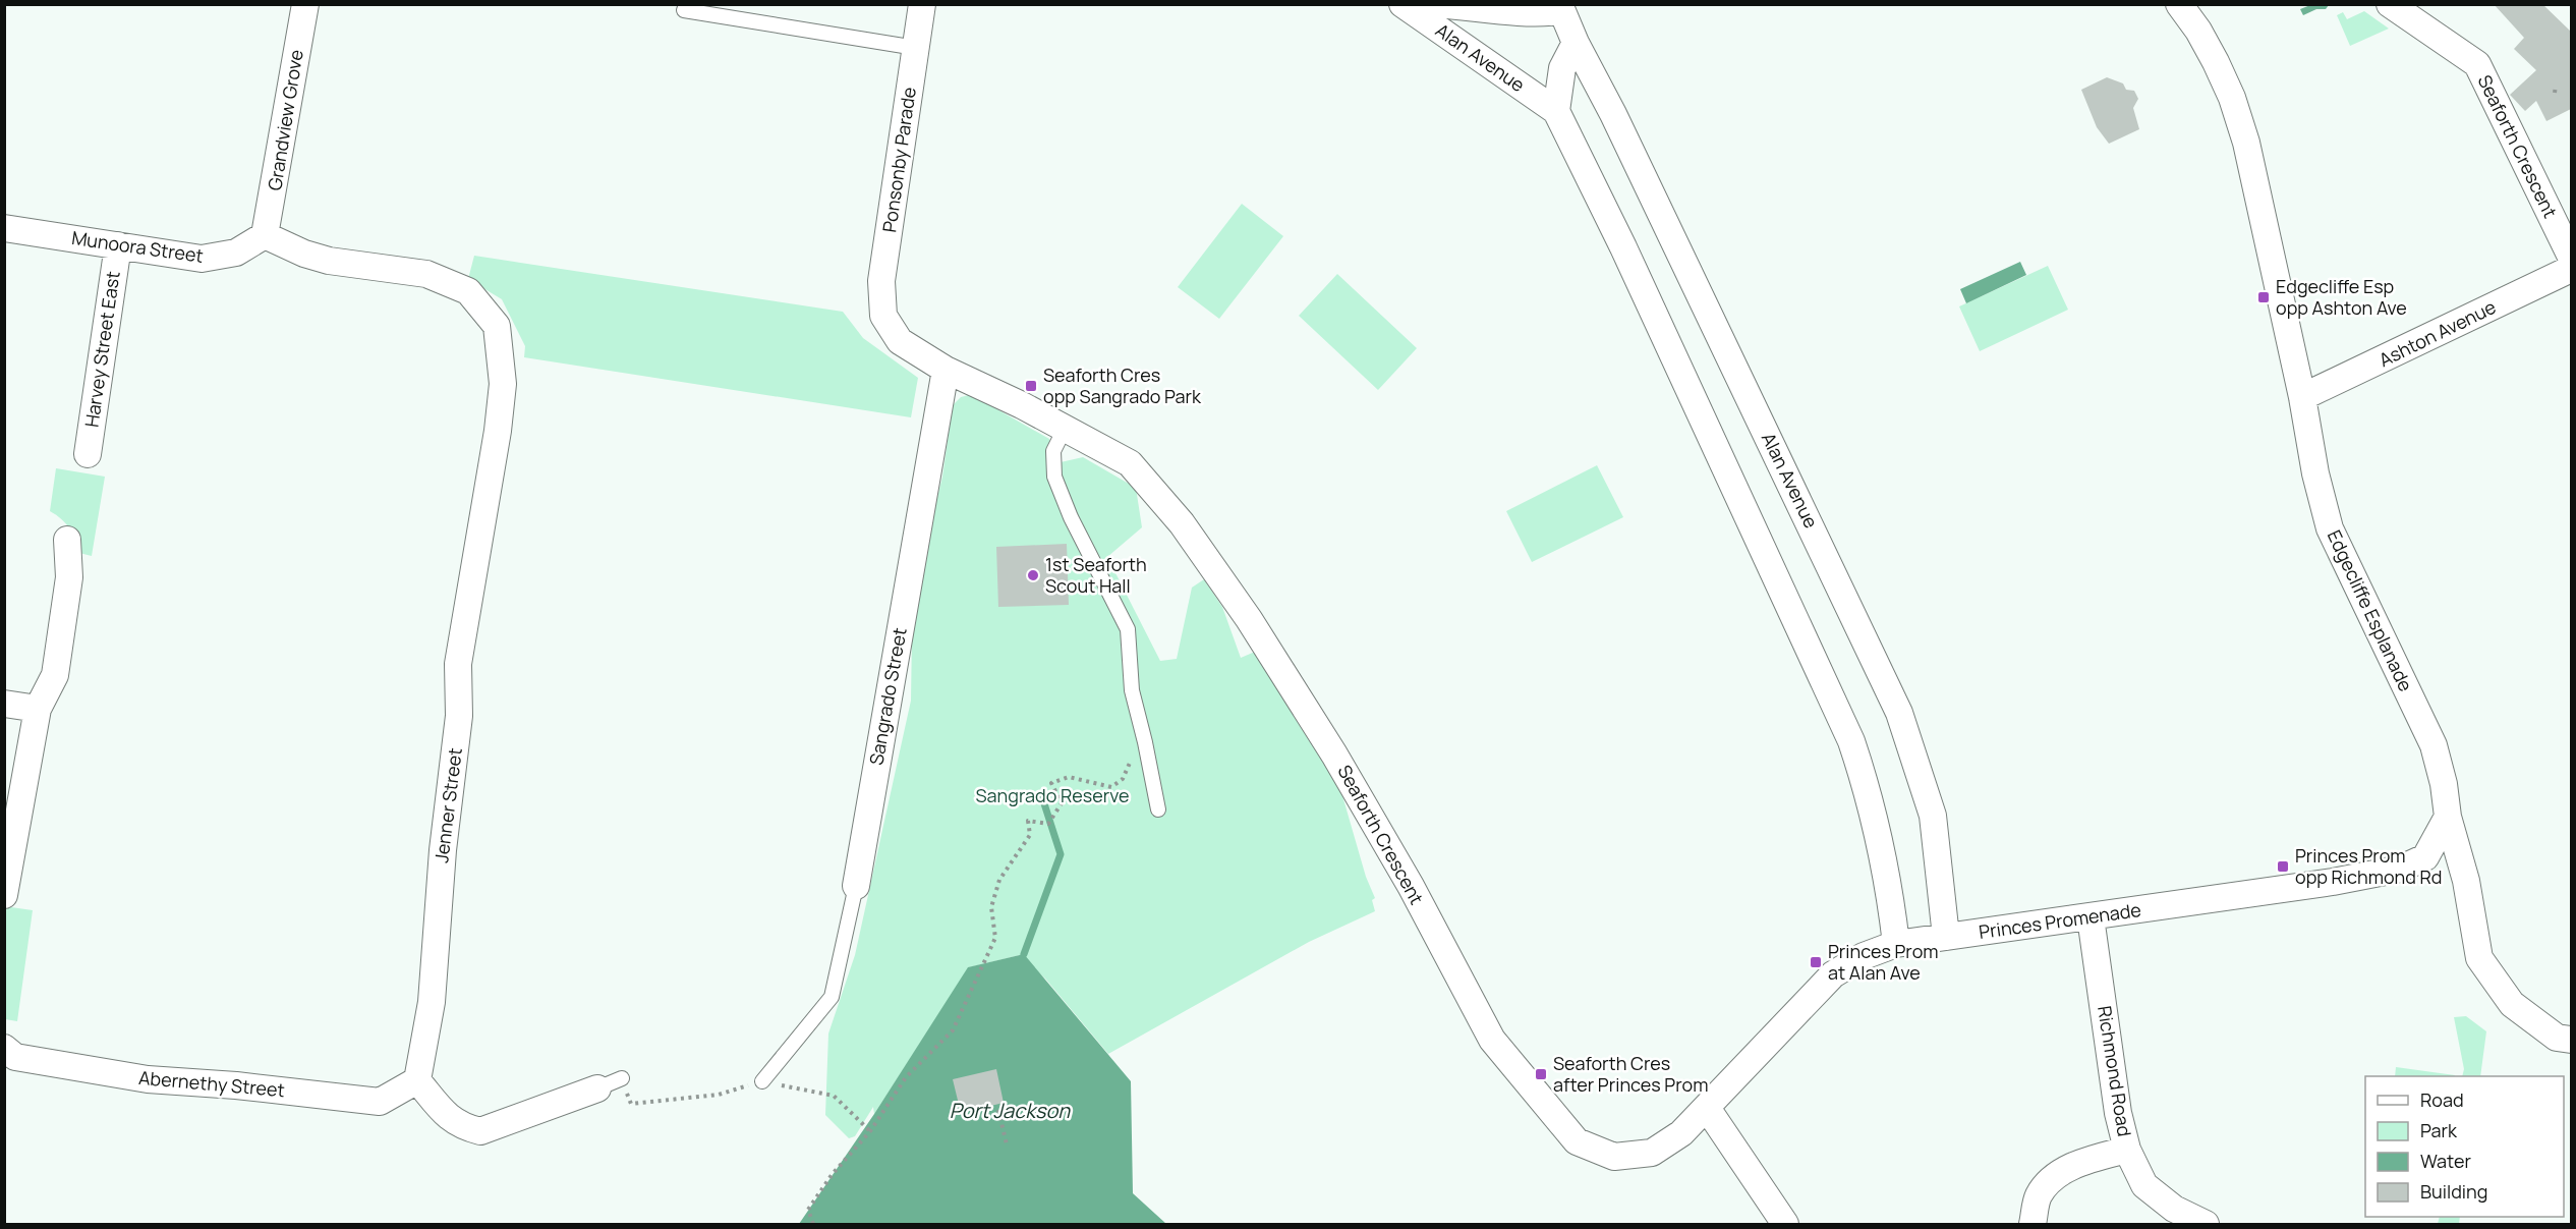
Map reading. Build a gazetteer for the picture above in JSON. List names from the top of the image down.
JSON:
{
  "streets": {
    "street": [
      "Alan Avenue",
      "Grandview Grove",
      "Seaforth Crescent",
      "Ponsonby Parade",
      "Munoora Street",
      "Ashton Avenue",
      "Harvey Street East",
      "Edgecliffe Esplanade",
      "Sangrado Street",
      "Jenner Street",
      "Princes Promenade",
      "Richmond Road",
      "Abernethy Street"
    ]
  },
  "crossings": [
    ["Alan Avenue", "Princes Promenade"],
    ["Grandview Grove", "Munoora Street"],
    ["Grandview Grove", "Jenner Street"],
    ["Seaforth Crescent", "Ponsonby Parade"],
    ["Seaforth Crescent", "Sangrado Street"],
    ["Seaforth Crescent", "Princes Promenade"],
    ["Ponsonby Parade", "Sangrado Street"],
    ["Munoora Street", "Harvey Street East"],
    ["Munoora Street", "Jenner Street"],
    ["Ashton Avenue", "Edgecliffe Esplanade"],
    ["Edgecliffe Esplanade", "Princes Promenade"],
    ["Jenner Street", "Abernethy Street"],
    ["Princes Promenade", "Richmond Road"]
  ],
  "water": ["Port Jackson"],
  "parks": ["Sangrado Reserve"],
  "places": {
    "transit": [
      "Edgecliffe Esp opp Ashton Ave",
      "Seaforth Cres opp Sangrado Park",
      "Princes Prom opp Richmond Rd",
      "Princes Prom at Alan Ave",
      "Seaforth Cres after Princes Prom"
    ],
    "other": ["1st Seaforth Scout Hall"]
  },
  "legend": [
    "Road",
    "Park",
    "Water",
    "Building"
  ]
}
